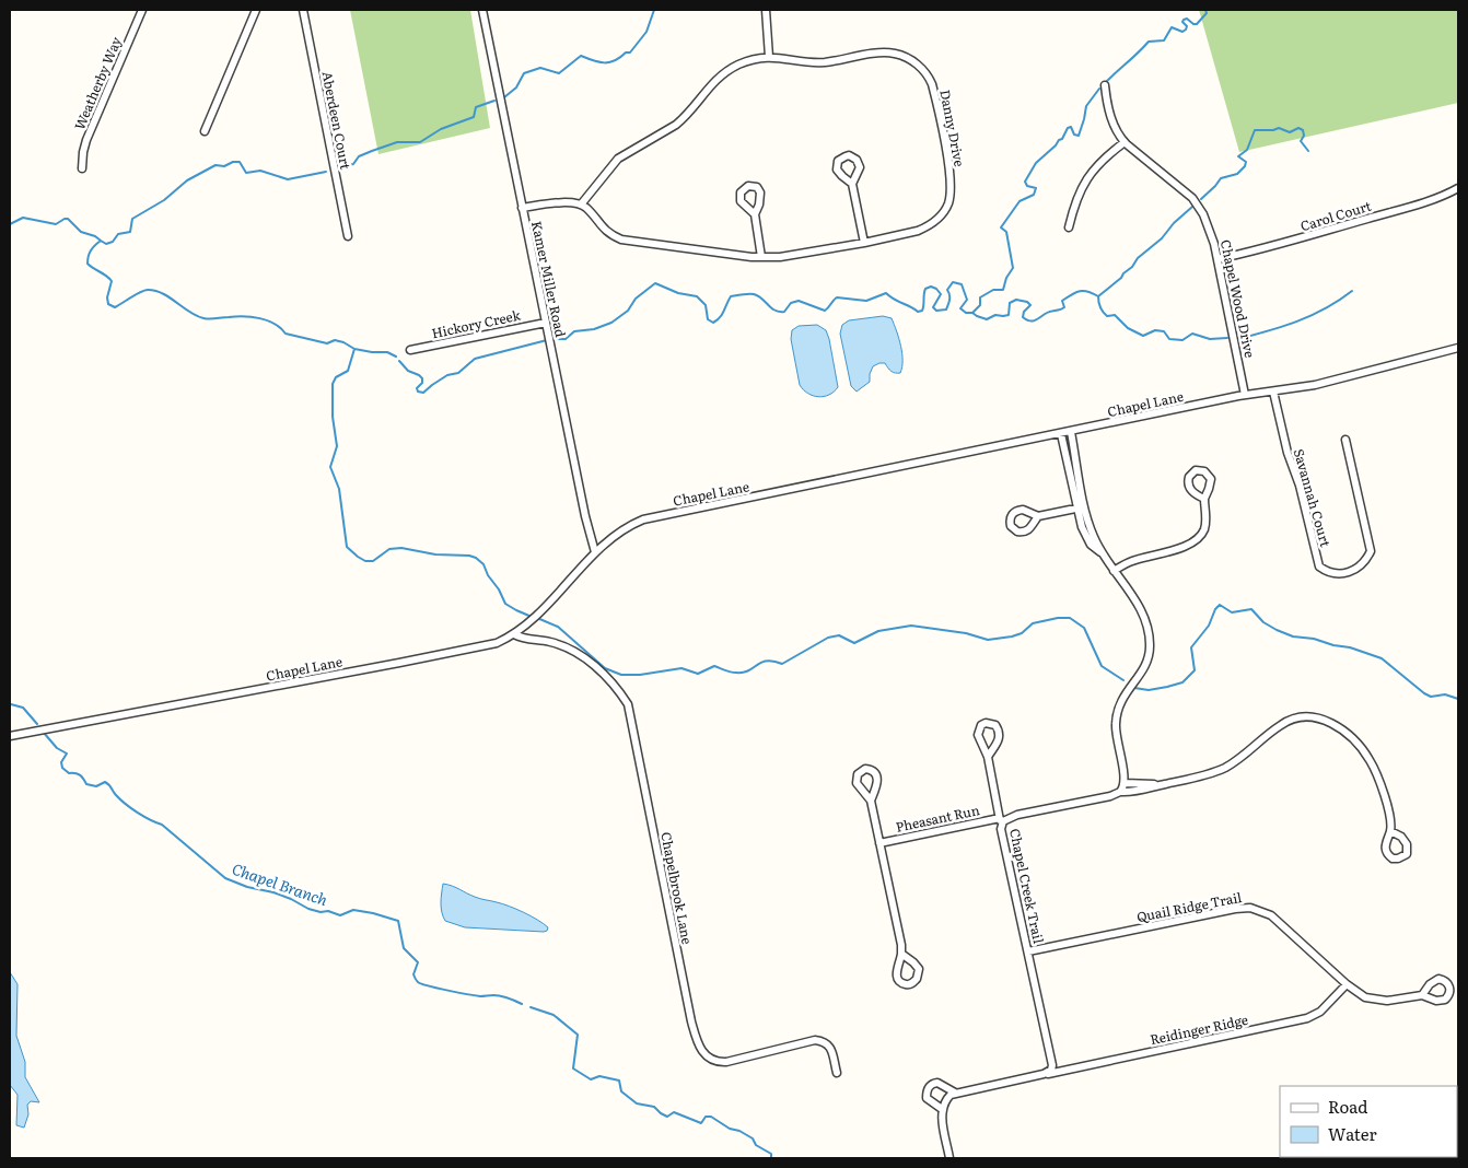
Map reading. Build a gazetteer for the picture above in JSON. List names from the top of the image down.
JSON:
{
  "streets": {
    "street": [
      "Weatherby Way",
      "Aberdeen Court",
      "Danny Drive",
      "Carol Court",
      "Kamer Miller Road",
      "Chapel Wood Drive",
      "Hickory Creek",
      "Chapel Lane",
      "Savannah Court",
      "Pheasant Run",
      "Chapel Creek Trail",
      "Chapelbrook Lane",
      "Quail Ridge Trail",
      "Reidinger Ridge"
    ]
  },
  "crossings": [
    ["Carol Court", "Chapel Wood Drive"],
    ["Kamer Miller Road", "Hickory Creek"],
    ["Kamer Miller Road", "Chapel Lane"],
    ["Chapel Wood Drive", "Chapel Lane"],
    ["Chapel Lane", "Savannah Court"],
    ["Chapel Lane", "Chapelbrook Lane"],
    ["Chapel Creek Trail", "Quail Ridge Trail"],
    ["Chapel Creek Trail", "Reidinger Ridge"],
    ["Quail Ridge Trail", "Reidinger Ridge"]
  ],
  "water": ["Chapel Branch"],
  "legend": ["Road", "Water"]
}
